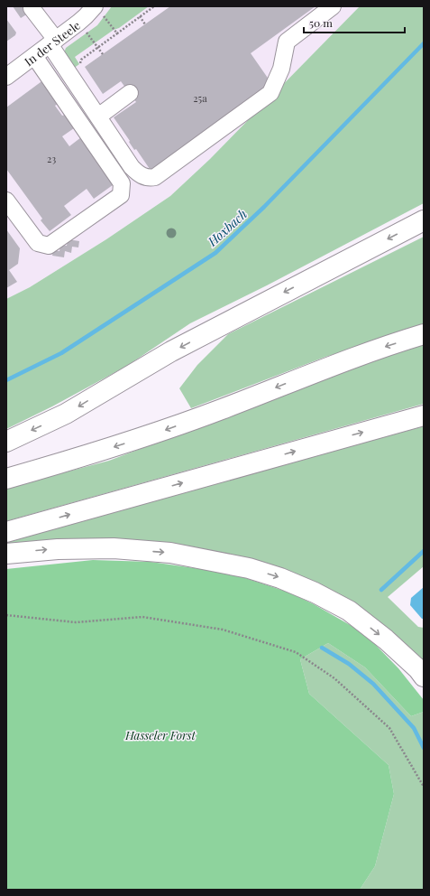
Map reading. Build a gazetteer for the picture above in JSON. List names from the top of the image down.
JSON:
{
  "streets": {
    "street": ["In der Steele"]
  },
  "water": ["Hoxbach"],
  "parks": ["Hasseler Forst"],
  "house_numbers": ["25a", "23"],
  "scale_bar": "50 m"
}
